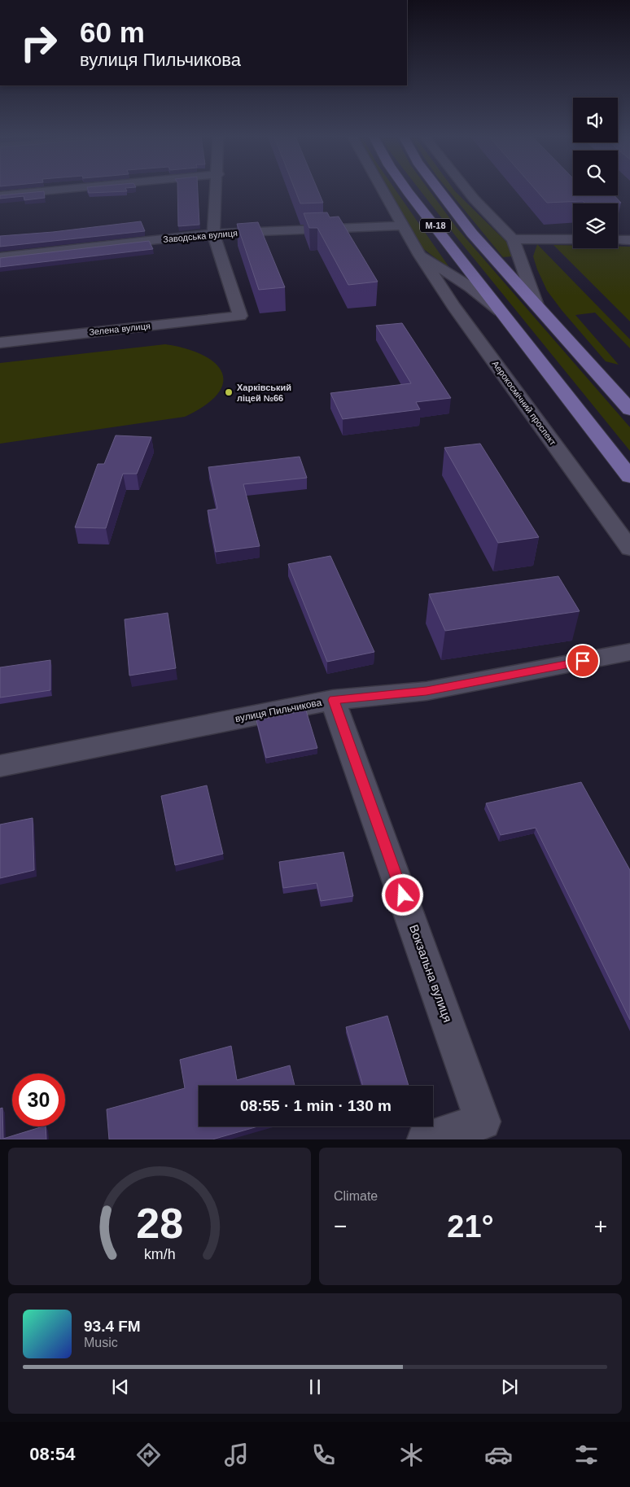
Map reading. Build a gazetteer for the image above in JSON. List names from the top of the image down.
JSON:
{
  "streets": {
    "main road": ["М-18", "Аерокосмічний проспект"],
    "street": [
      "Заводська вулиця",
      "Зелена вулиця",
      "вулиця Пильчикова",
      "Вокзальна вулиця"
    ]
  },
  "crossings": [
    ["Заводська вулиця", "Зелена вулиця"],
    ["Заводська вулиця", "Аерокосмічний проспект"],
    ["вулиця Пильчикова", "Вокзальна вулиця"]
  ],
  "places": ["Харківський ліцей №66"],
  "page": {
    "turn": ["60 m", "вулиця Пильчикова"],
    "limit": "30",
    "trip": "08:55 · 1 min · 130 m",
    "tile": "Climate",
    "heat": ["−", "21°", "+"],
    "song": ["93.4 FM", "Music"],
    "tabs": "08:54",
    "gauge": ["28", "km/h"]
  }
}
